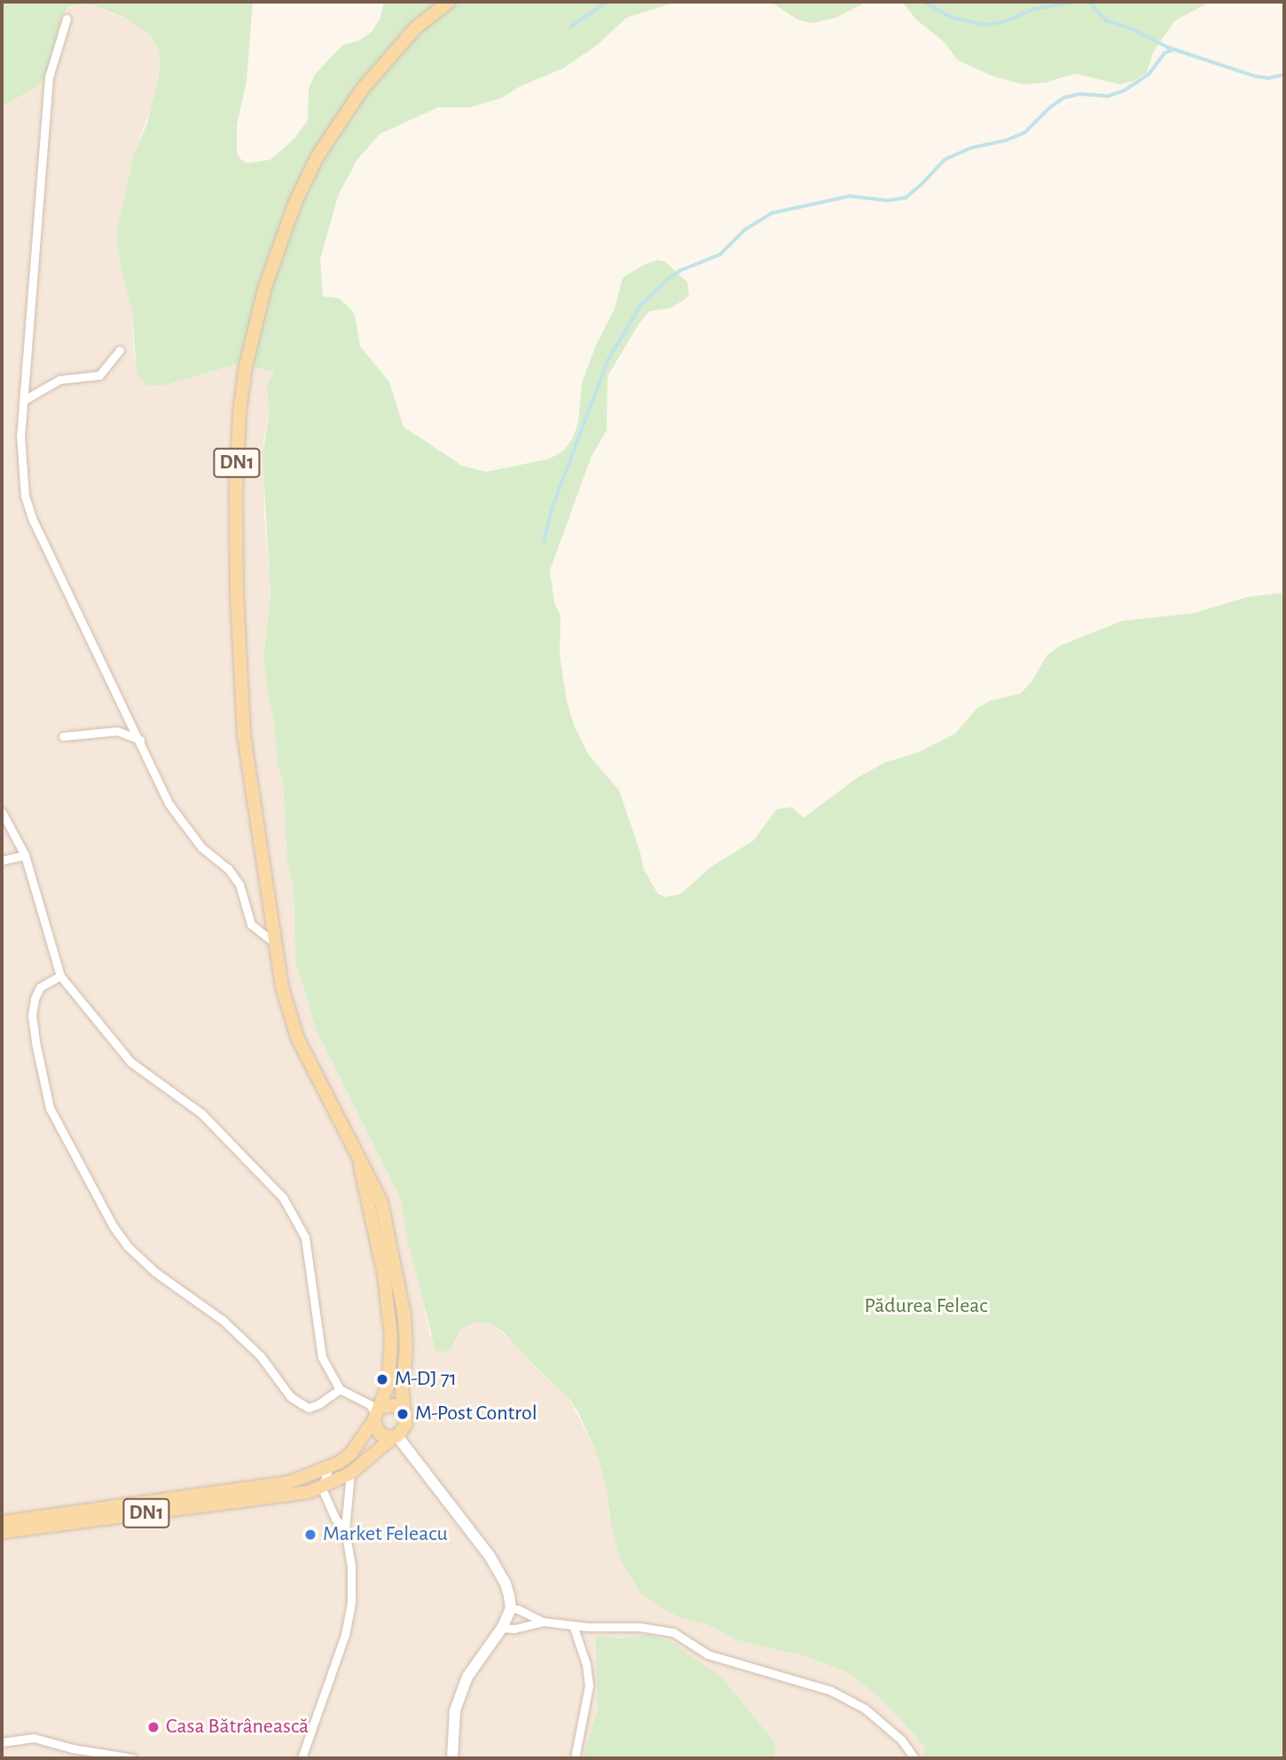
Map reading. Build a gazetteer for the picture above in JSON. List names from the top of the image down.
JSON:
{
  "streets": {
    "main road": ["DN1"]
  },
  "parks": ["Pădurea Feleac"],
  "places": [
    "M-DJ 71",
    "M-Post Control",
    "Market Feleacu",
    "Casa Bătrânească"
  ]
}
